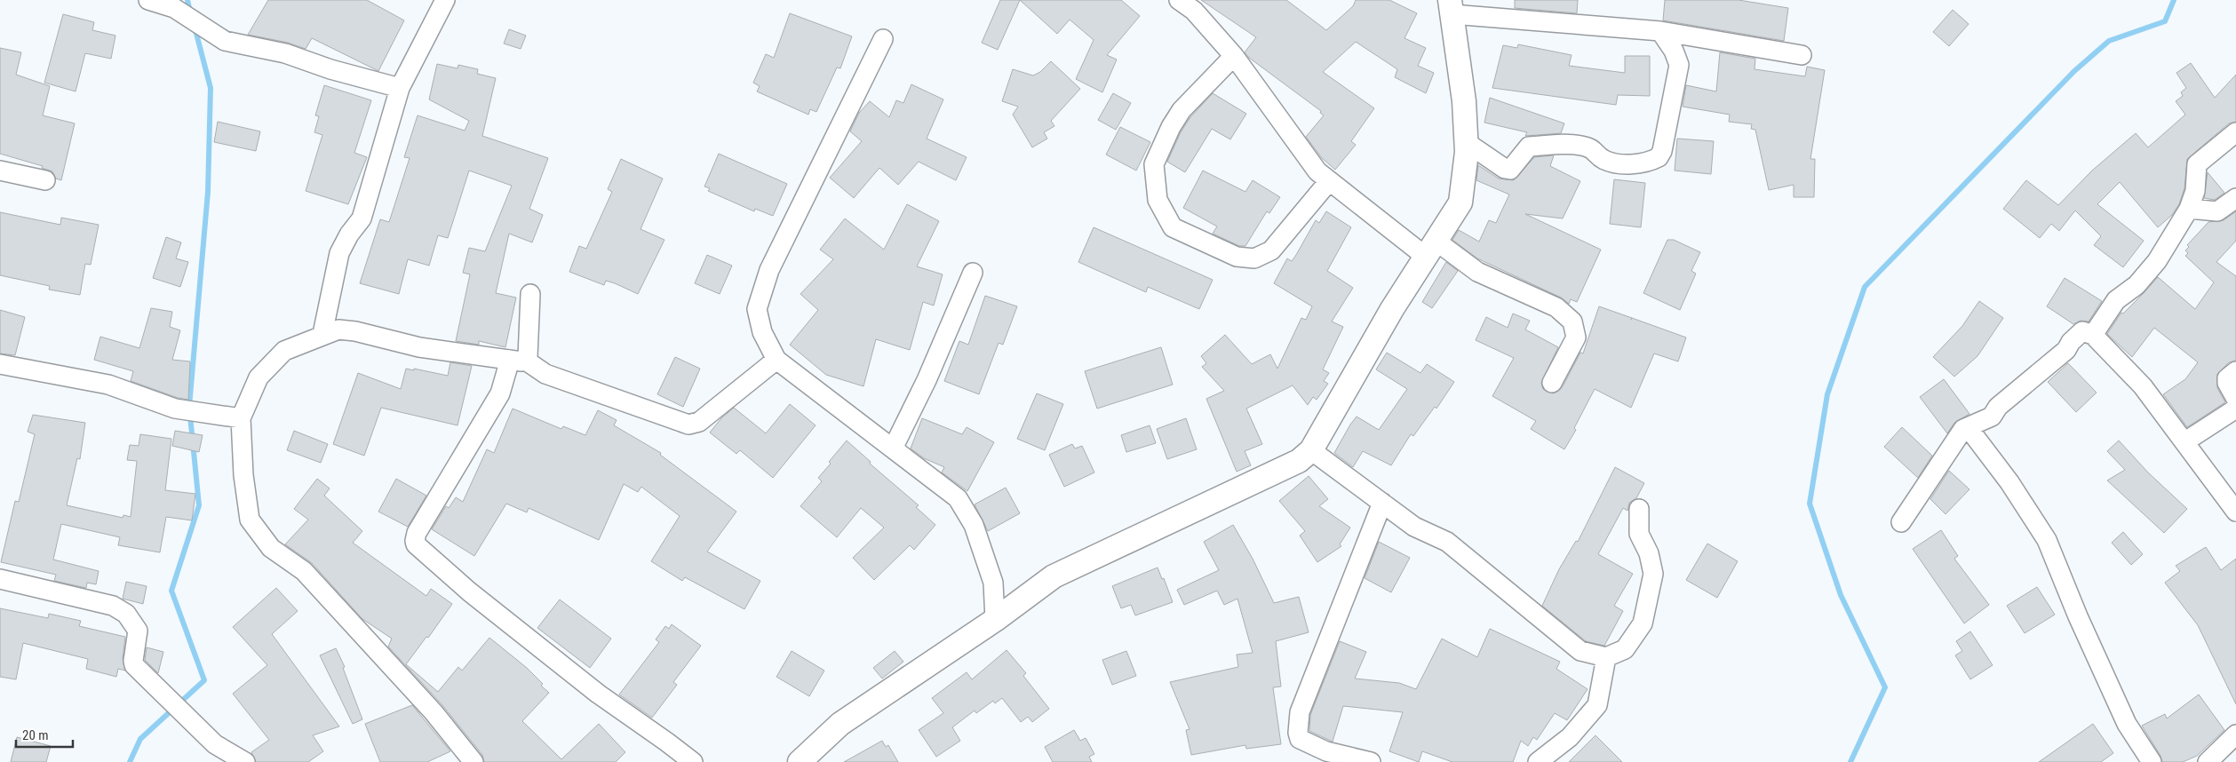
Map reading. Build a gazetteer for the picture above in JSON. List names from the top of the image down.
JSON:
{
  "scale_bar": "20 m"
}
